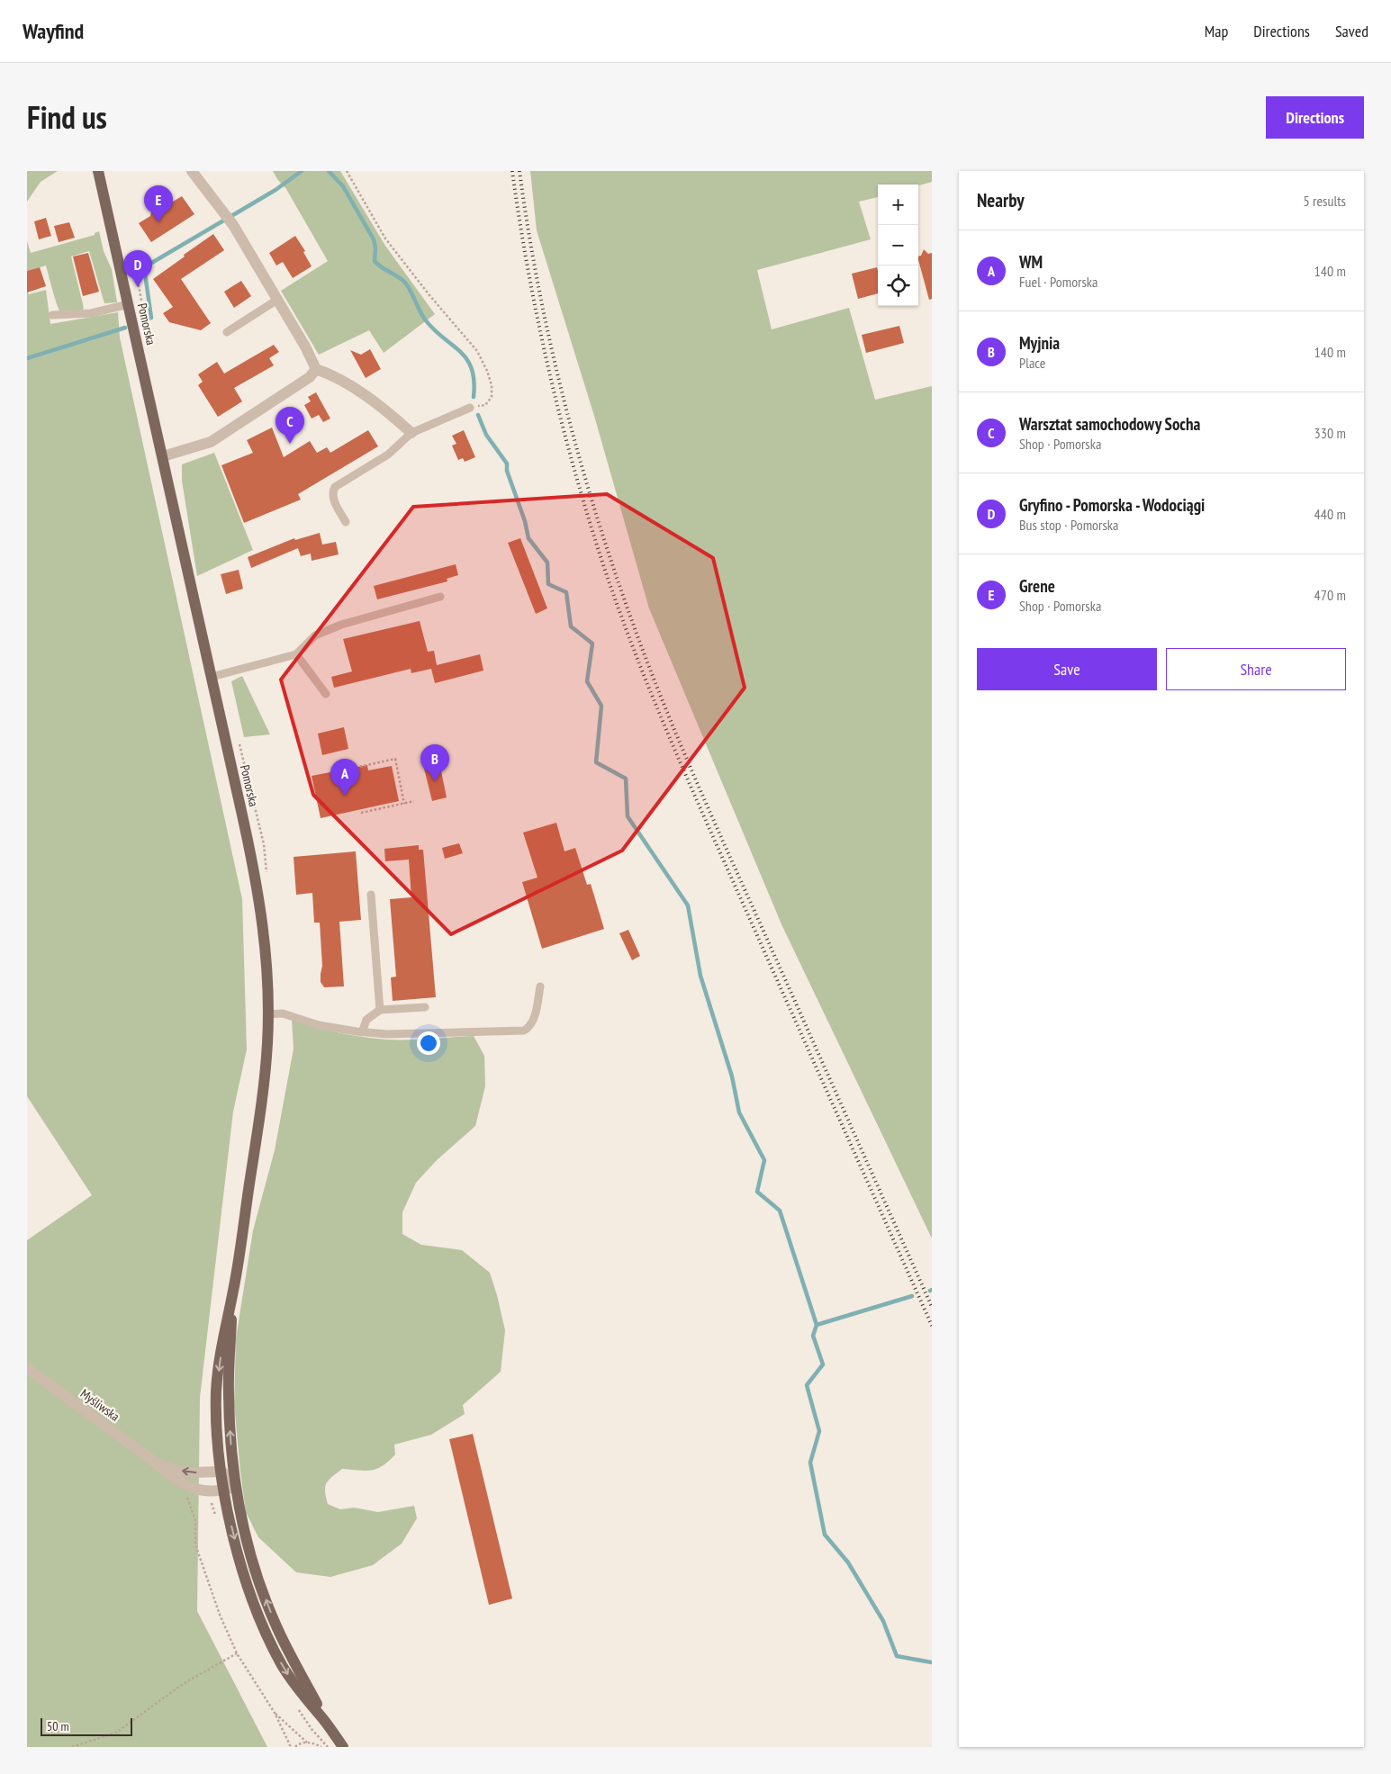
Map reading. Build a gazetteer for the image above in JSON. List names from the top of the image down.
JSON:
{
  "streets": {
    "main road": ["Pomorska"],
    "street": ["Myśliwska"]
  },
  "scale_bar": "50 m",
  "page": {
    "header": "Wayfind",
    "nav": ["Map", "Directions", "Saved"],
    "title": "Find us",
    "buttons": [
      "Directions",
      ["Save", "Share"]
    ],
    "heading": ["Nearby", "5 results"],
    "map_buttons": ["+", "−"],
    "pins": [
      "E",
      "D",
      "C",
      "B",
      "A"
    ],
    "list": [
      {
        "mark": "A",
        "name": "WM",
        "note": "Fuel · Pomorska",
        "value": "140 m"
      },
      {
        "mark": "B",
        "name": "Myjnia",
        "note": "Place",
        "value": "140 m"
      },
      {
        "mark": "C",
        "name": "Warsztat samochodowy Socha",
        "note": "Shop · Pomorska",
        "value": "330 m"
      },
      {
        "mark": "D",
        "name": "Gryfino - Pomorska - Wodociągi",
        "note": "Bus stop · Pomorska",
        "value": "440 m"
      },
      {
        "mark": "E",
        "name": "Grene",
        "note": "Shop · Pomorska",
        "value": "470 m"
      }
    ],
    "scale": "50 m"
  }
}
